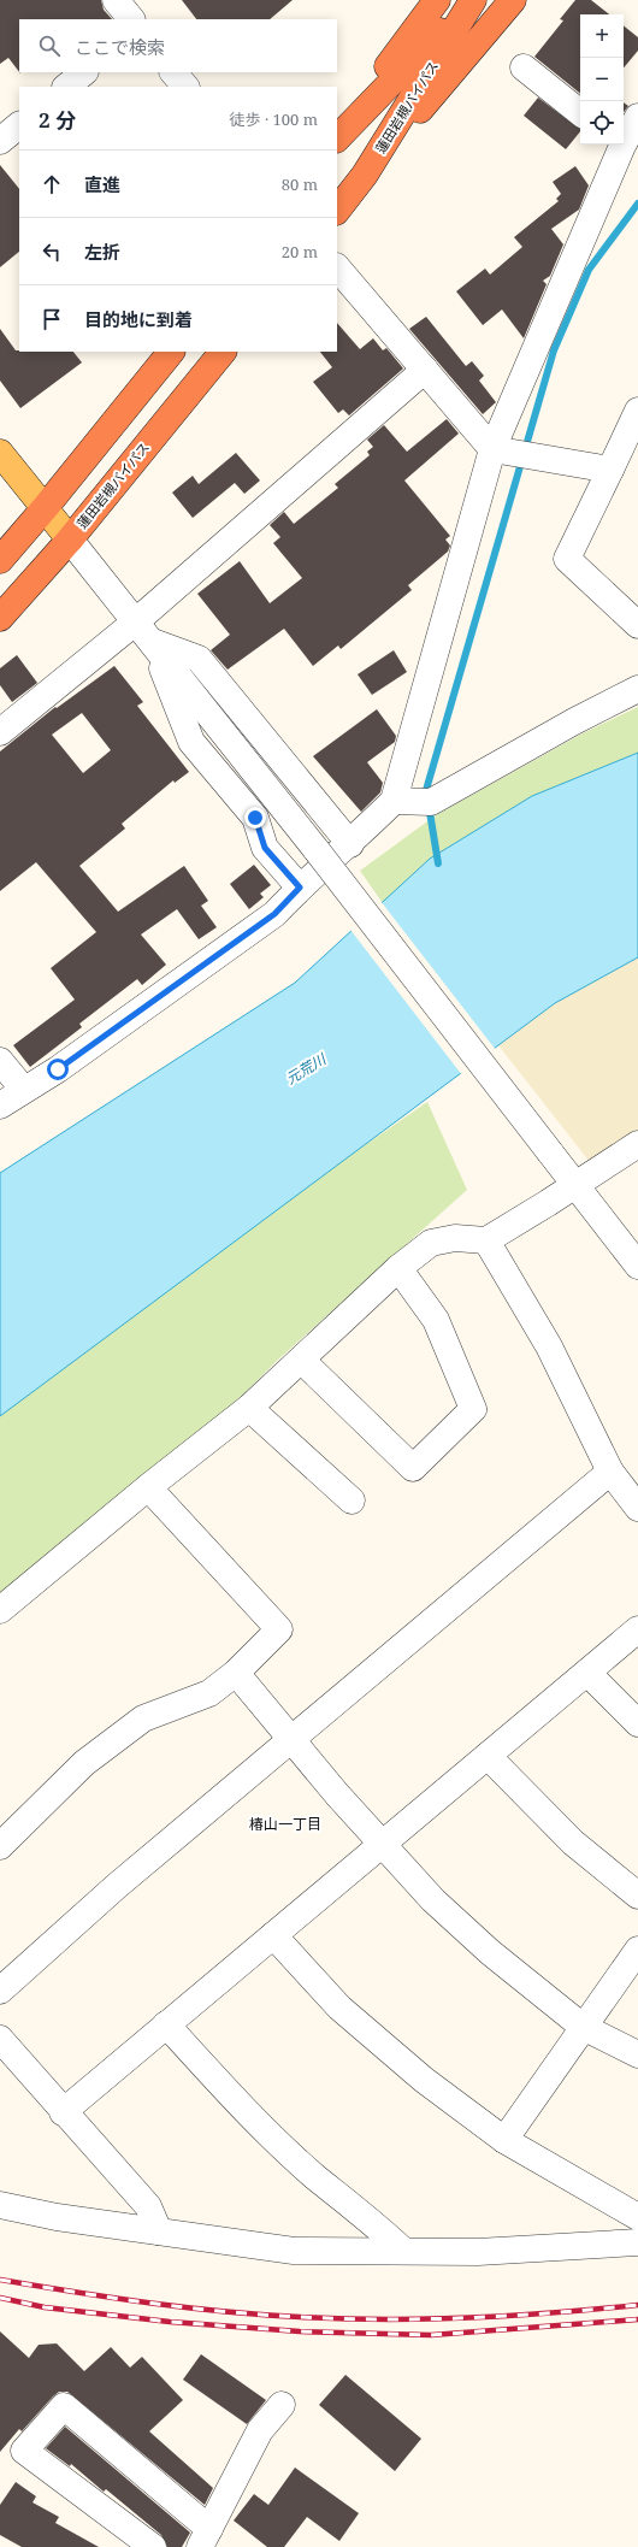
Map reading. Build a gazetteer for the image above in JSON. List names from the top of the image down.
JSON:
{
  "streets": {
    "highway": ["蓮田岩槻バイパス"]
  },
  "districts": ["椿山一丁目"],
  "water": ["元荒川"],
  "page": {
    "map_buttons": ["+", "−"],
    "search": "ここで検索",
    "heading": ["2 分", "徒歩 · 100 m"],
    "list": [
      ["直進", "80 m"],
      ["左折", "20 m"],
      "目的地に到着"
    ]
  }
}
